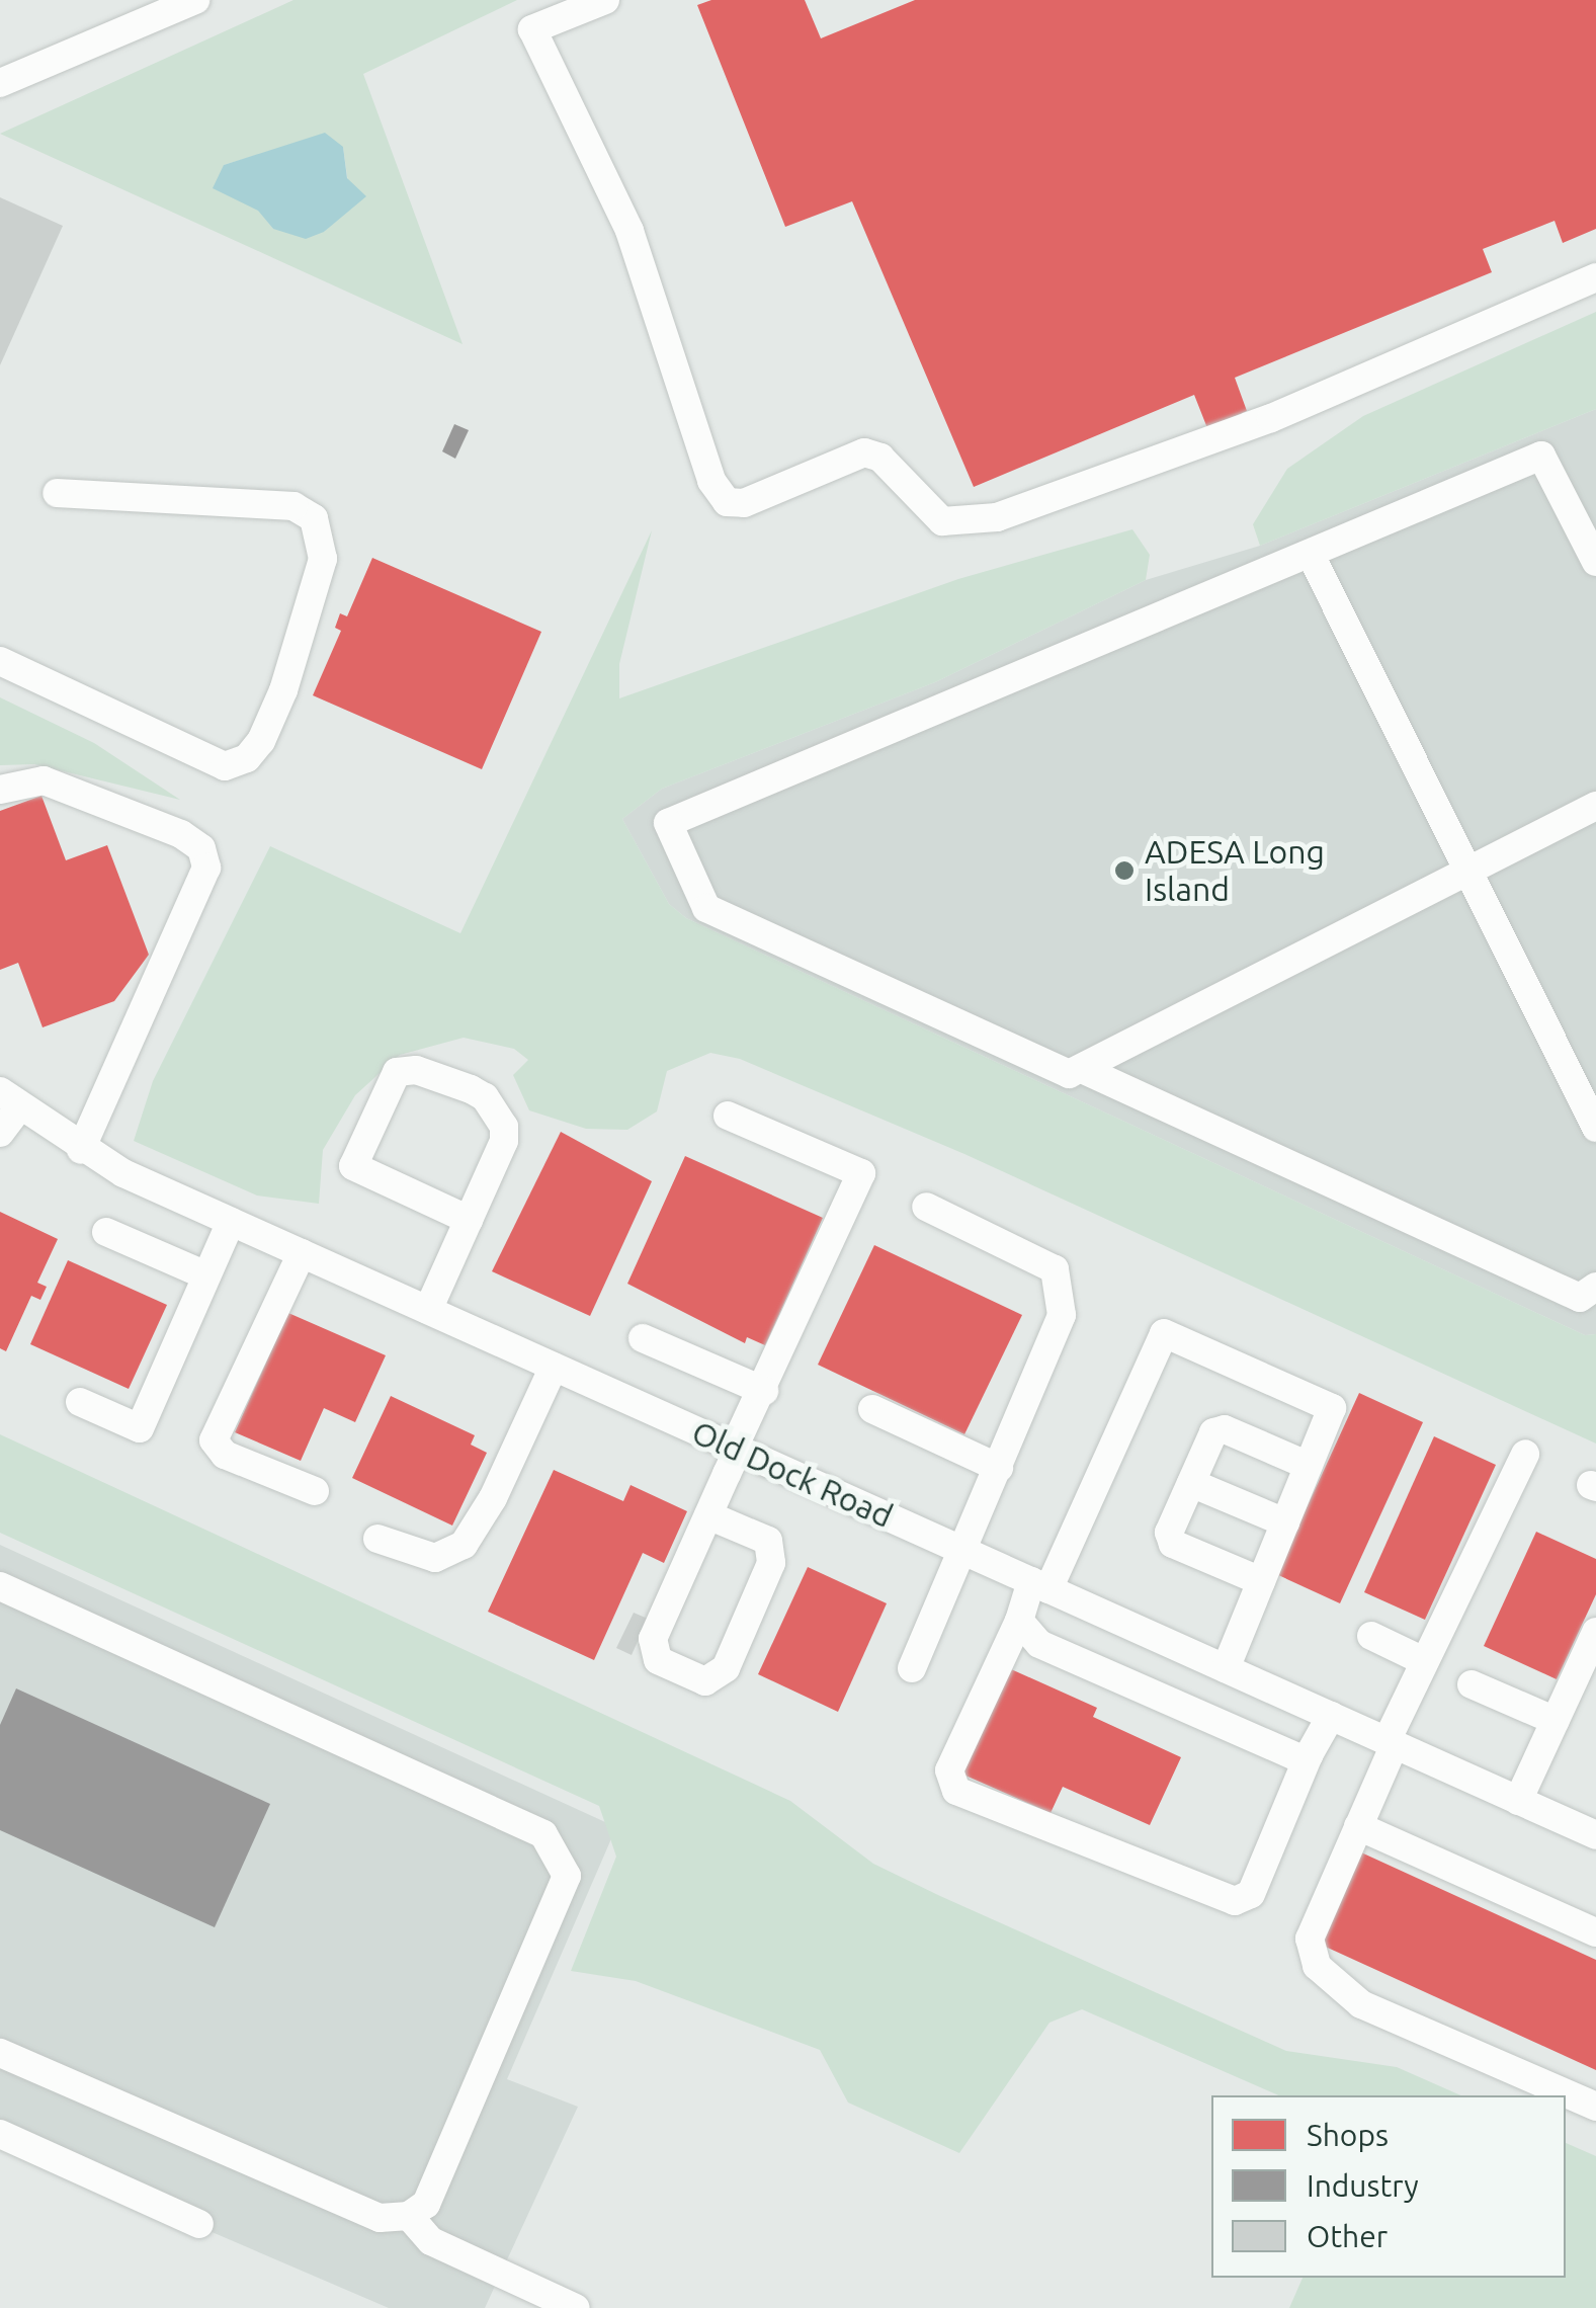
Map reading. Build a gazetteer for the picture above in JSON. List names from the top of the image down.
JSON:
{
  "streets": {
    "street": ["Old Dock Road"]
  },
  "places": ["ADESA Long Island"],
  "legend": ["Shops", "Industry", "Other"]
}
